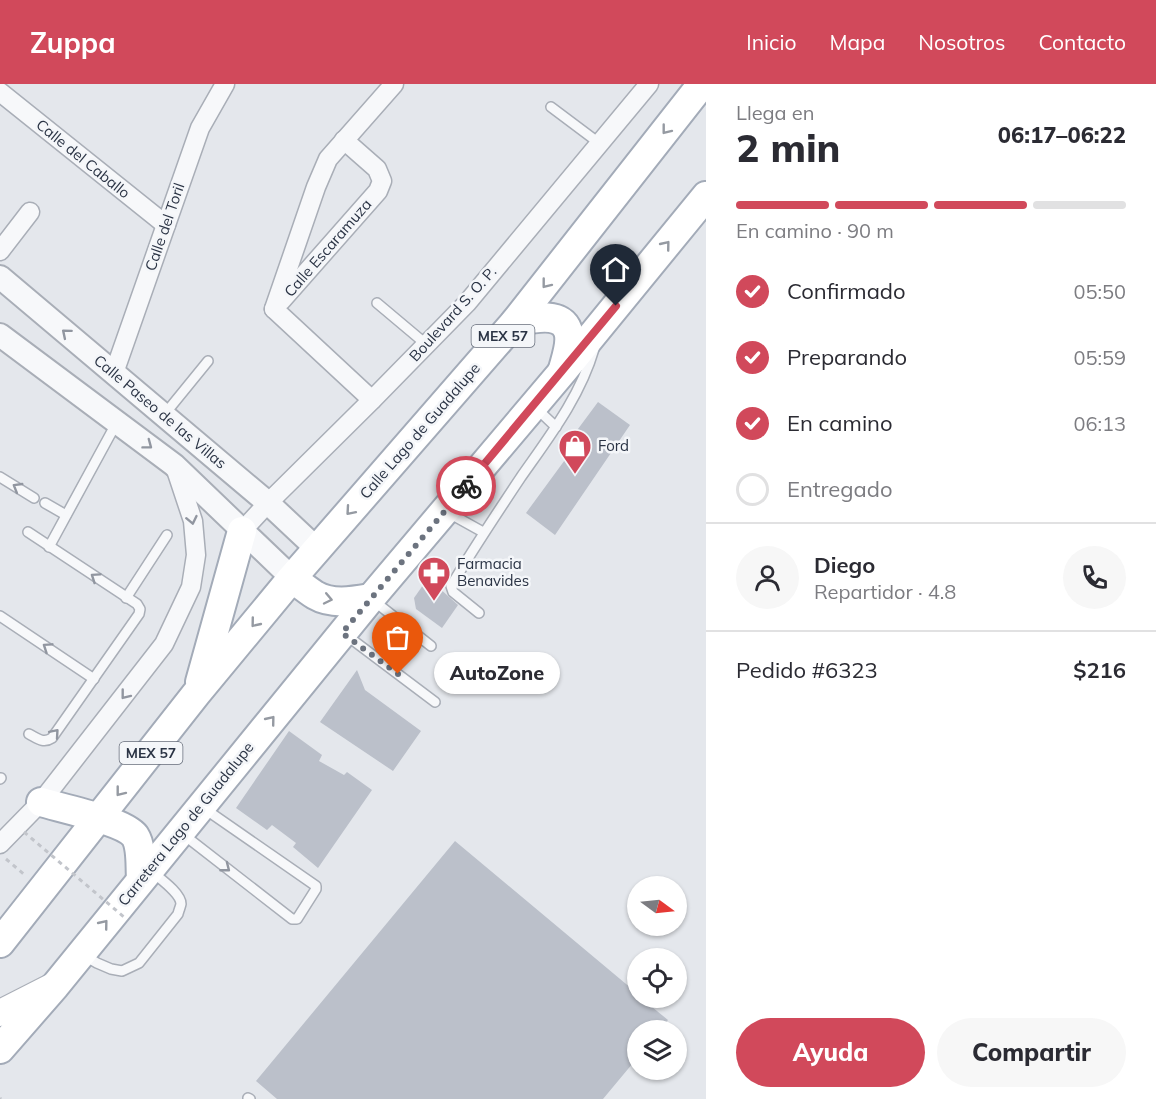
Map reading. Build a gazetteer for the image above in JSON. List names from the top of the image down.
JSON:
{
  "streets": {
    "main road": ["MEX 57", "Calle Lago de Guadalupe", "Carretera Lago de Guadalupe"],
    "street": [
      "Calle del Caballo",
      "Calle del Toril",
      "Calle Escaramuza",
      "Boulevard S. O. P.",
      "Calle Paseo de las Villas"
    ]
  },
  "crossings": [
    ["Calle del Caballo", "Calle del Toril"],
    ["Calle del Toril", "Calle Paseo de las Villas"],
    ["Calle Escaramuza", "Boulevard S. O. P."],
    ["Boulevard S. O. P.", "Calle Paseo de las Villas"],
    ["MEX 57", "Calle Paseo de las Villas"],
    ["MEX 57", "Calle Lago de Guadalupe"],
    ["Calle Paseo de las Villas", "Calle Lago de Guadalupe"]
  ],
  "places": {
    "shop": ["Ford"],
    "pharmacy": ["Farmacia Benavides"],
    "other": ["AutoZone"]
  },
  "north": "right",
  "page": {
    "header": "Zuppa",
    "nav": [
      "Inicio",
      "Mapa",
      "Nosotros",
      "Contacto"
    ],
    "heading": ["2 min", "Llega en", "06:17–06:22"],
    "panel": [
      "Diego",
      "Repartidor · 4.8",
      "Pedido #6323",
      "$216"
    ],
    "bar": "En camino · 90 m",
    "list": [
      ["Confirmado", "05:50"],
      ["Preparando", "05:59"],
      ["En camino", "06:13"],
      "Entregado"
    ],
    "bubble": "AutoZone",
    "buttons": ["Ayuda", "Compartir"]
  }
}
